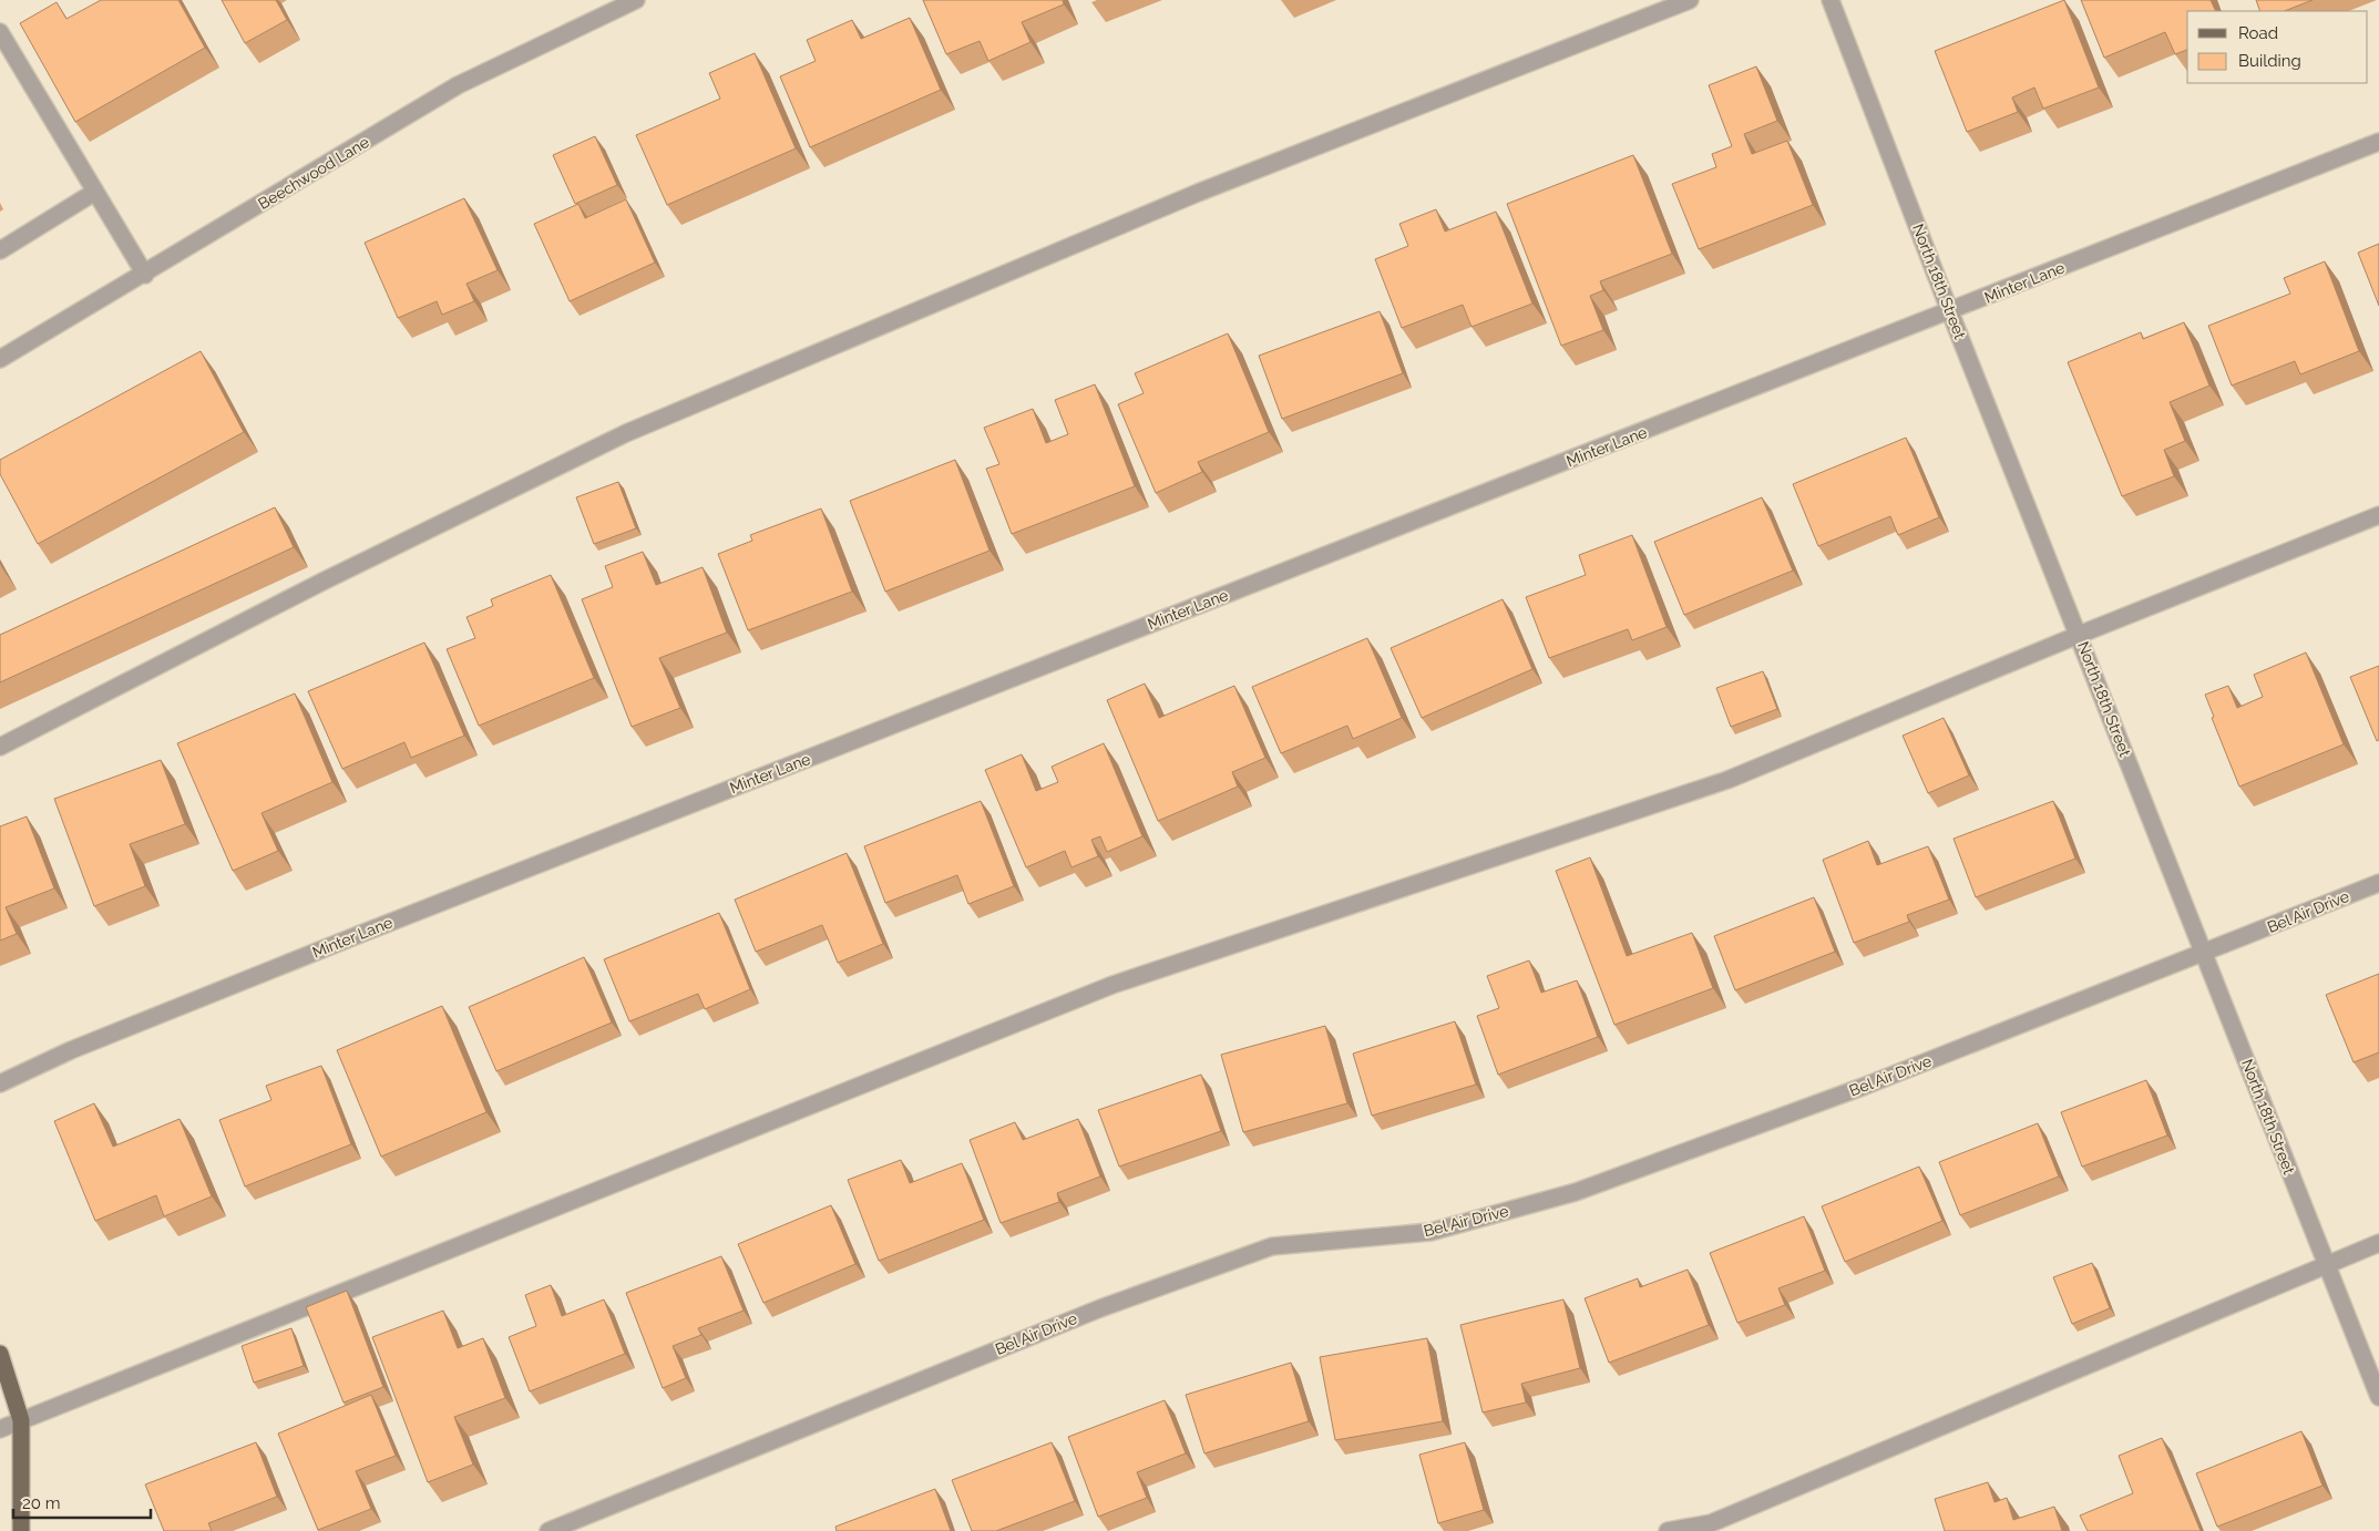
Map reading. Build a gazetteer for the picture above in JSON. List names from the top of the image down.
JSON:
{
  "streets": {
    "street": [
      "Beechwood Lane",
      "North 18th Street",
      "Minter Lane",
      "Bel Air Drive"
    ]
  },
  "crossings": [
    ["North 18th Street", "Minter Lane"],
    ["North 18th Street", "Bel Air Drive"]
  ],
  "legend": ["Road", "Building"],
  "scale_bar": "20 m"
}
